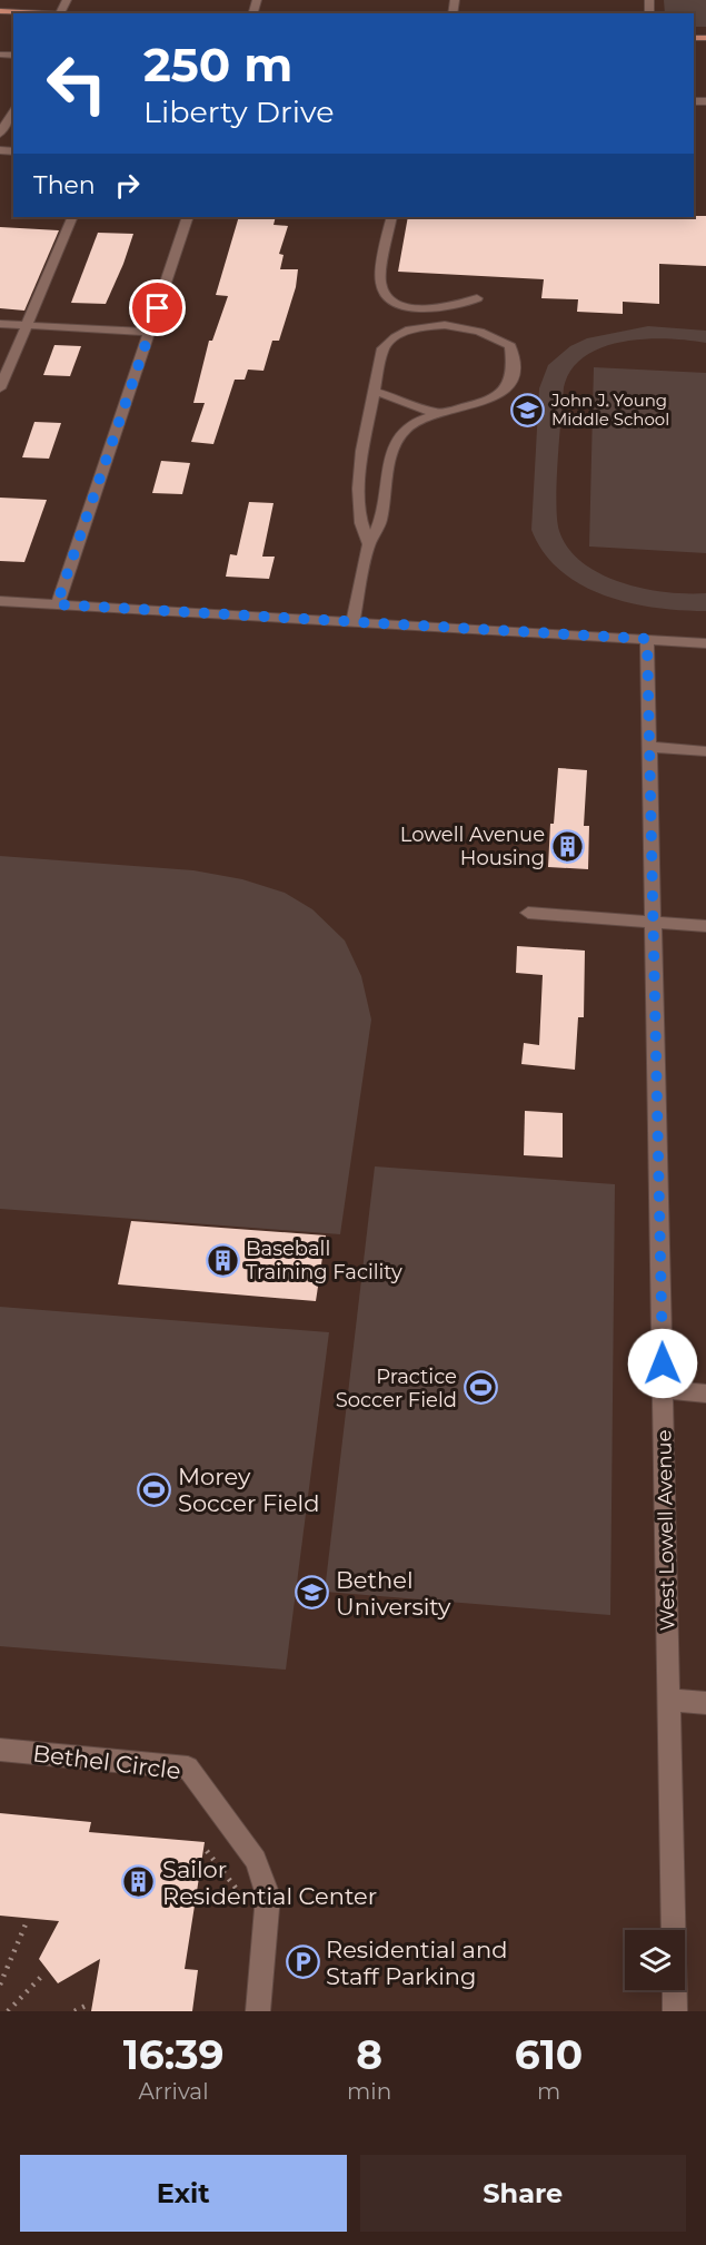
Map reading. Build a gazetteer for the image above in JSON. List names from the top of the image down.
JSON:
{
  "streets": {
    "street": ["West Lowell Avenue", "Bethel Circle"]
  },
  "places": {
    "school or university": ["John J. Young Middle School", "Bethel University"],
    "building": ["Lowell Avenue Housing", "Baseball Training Facility", "Sailor Residential Center"],
    "sports": ["Practice Soccer Field", "Morey Soccer Field"],
    "parking": ["Residential and Staff Parking"]
  },
  "page": {
    "turn": ["250 m", "Liberty Drive"],
    "then": "Then",
    "eta": [
      "16:39",
      "Arrival",
      "8",
      "min",
      "610",
      "m"
    ],
    "buttons": ["Exit", "Share"]
  }
}
